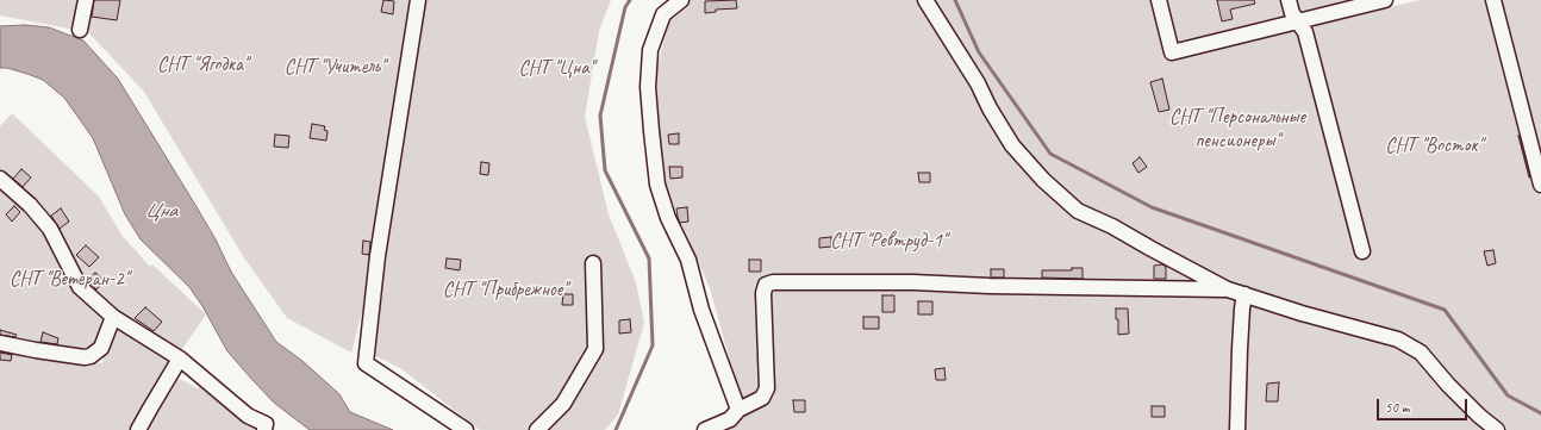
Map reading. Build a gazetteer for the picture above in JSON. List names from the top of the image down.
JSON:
{
  "water": ["Цна"],
  "parks": [
    "СНТ \"Ягодка\"",
    "СНТ \"Учитель\"",
    "СНТ \"Цна\"",
    "СНТ \"Персональные пенсионеры\"",
    "СНТ \"Восток\"",
    "СНТ \"Ревтруд-1\"",
    "СНТ \"Ветеран-2\"",
    "СНТ \"Прибрежное\""
  ],
  "scale_bar": "50 m"
}
